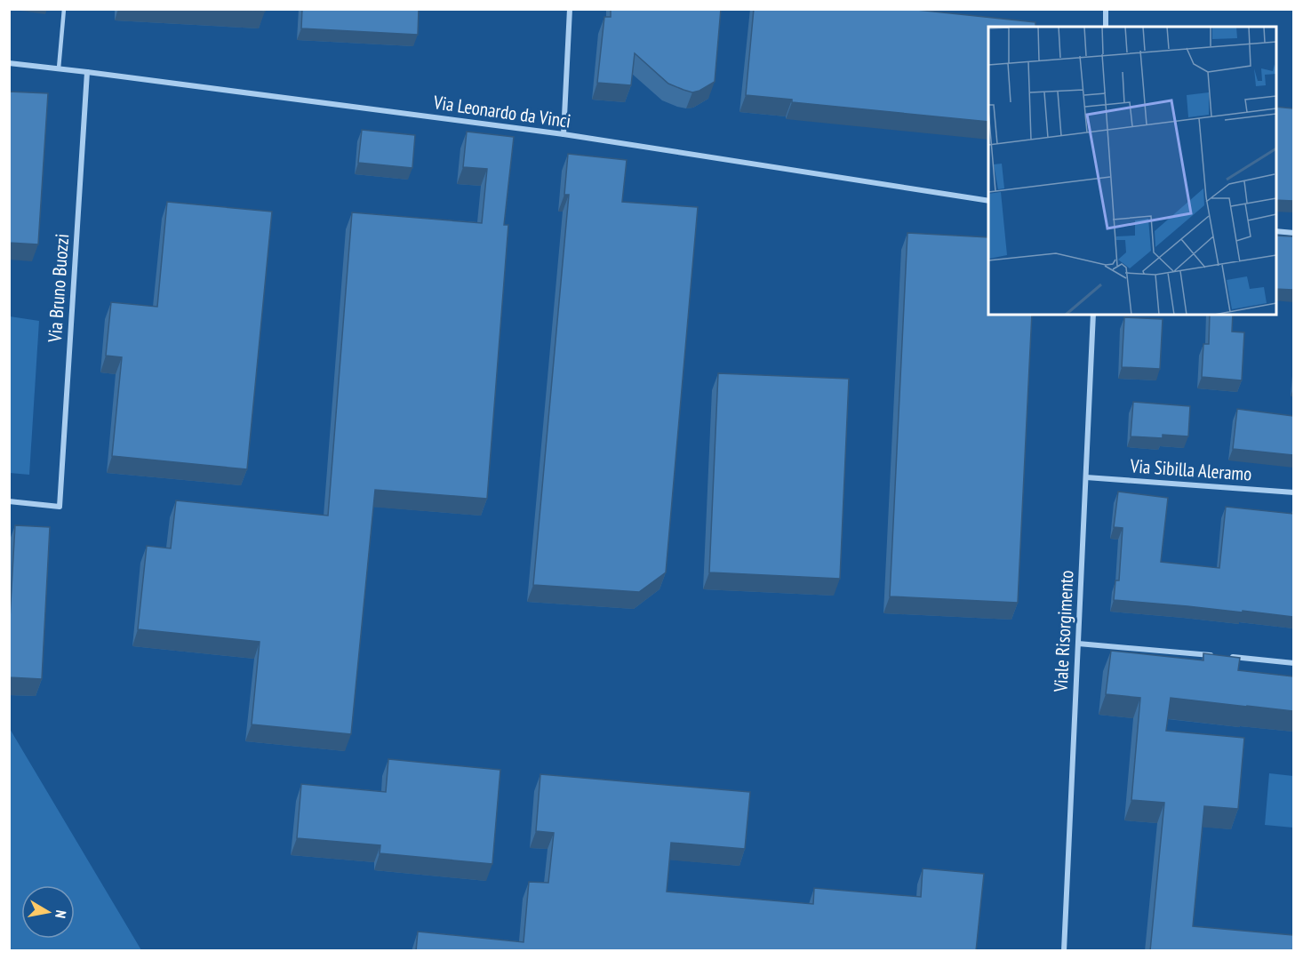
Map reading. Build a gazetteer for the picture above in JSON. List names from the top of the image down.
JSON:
{
  "streets": {
    "street": [
      "Via Leonardo da Vinci",
      "Via Bruno Buozzi",
      "Via Sibilla Aleramo",
      "Viale Risorgimento"
    ]
  },
  "crossings": [
    ["Via Leonardo da Vinci", "Via Bruno Buozzi"],
    ["Via Sibilla Aleramo", "Viale Risorgimento"]
  ],
  "north": "right"
}
